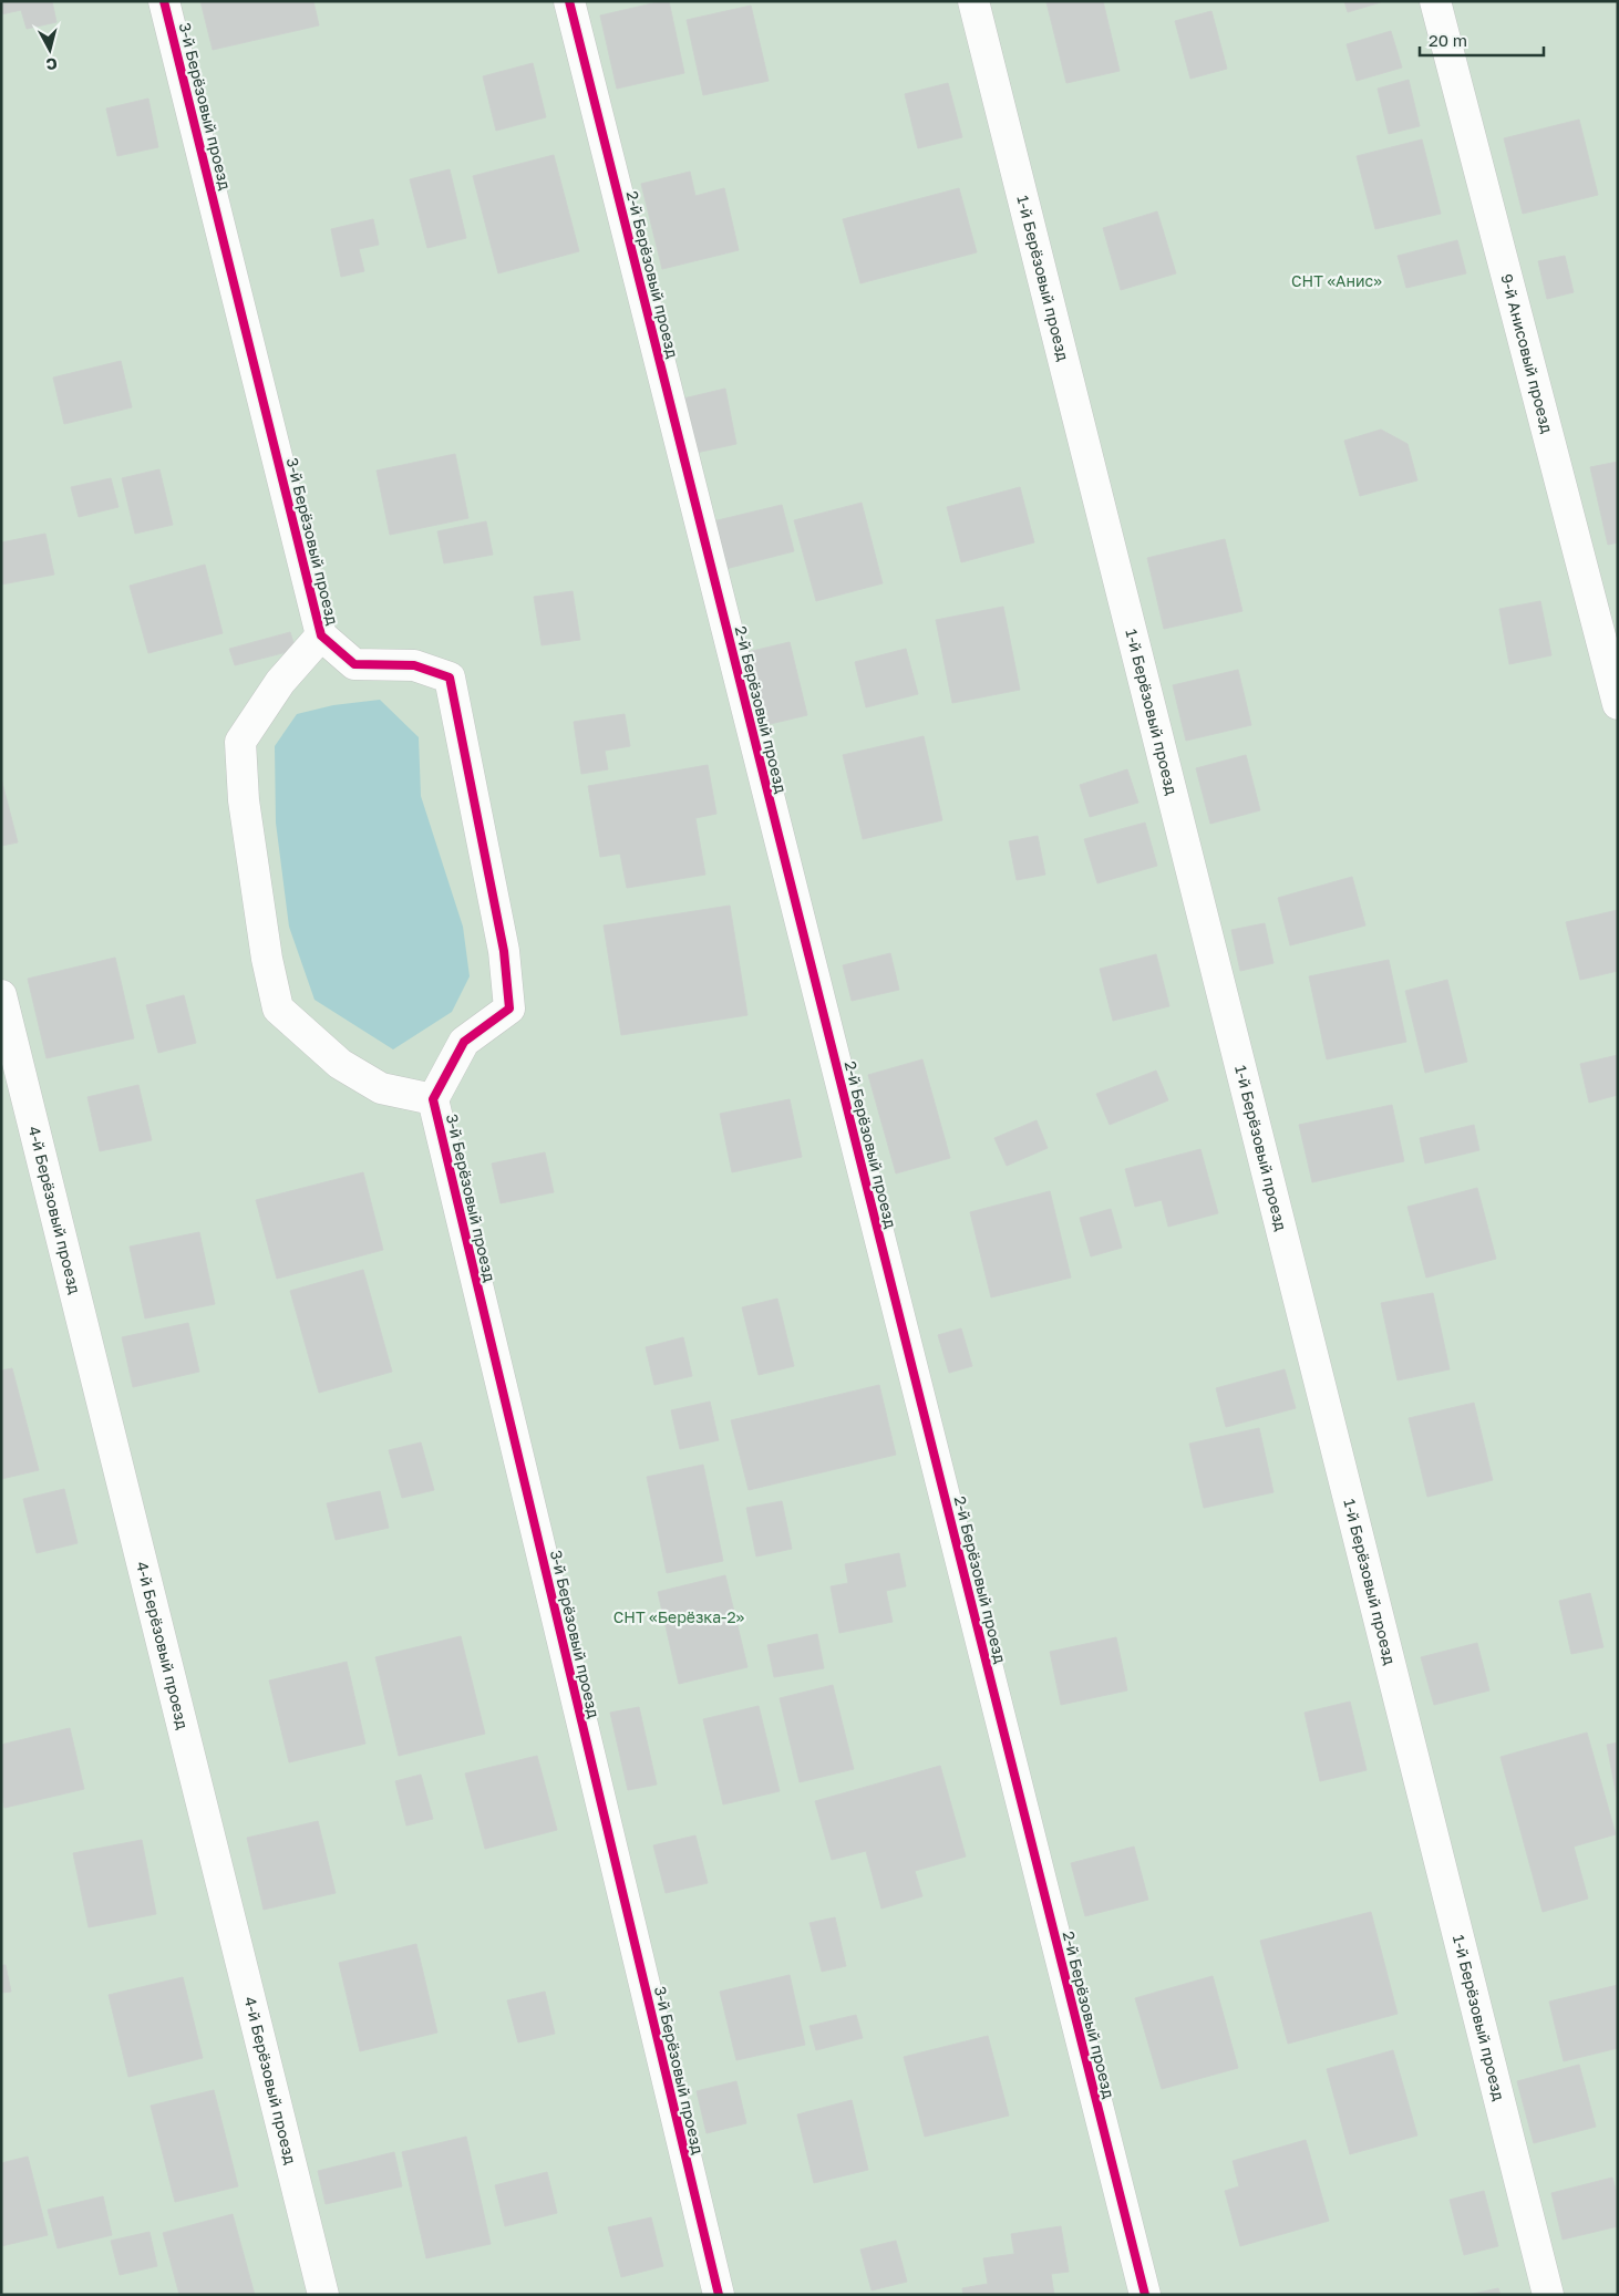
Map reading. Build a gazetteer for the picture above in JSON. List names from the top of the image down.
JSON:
{
  "streets": {
    "street": [
      "3-й Берёзовый проезд",
      "2-й Берёзовый проезд",
      "1-й Берёзовый проезд",
      "9-й Анисовый проезд",
      "4-й Берёзовый проезд"
    ]
  },
  "parks": ["СНТ «Анис»", "СНТ «Берёзка-2»"],
  "scale_bar": "20 m",
  "north": "bottom"
}
